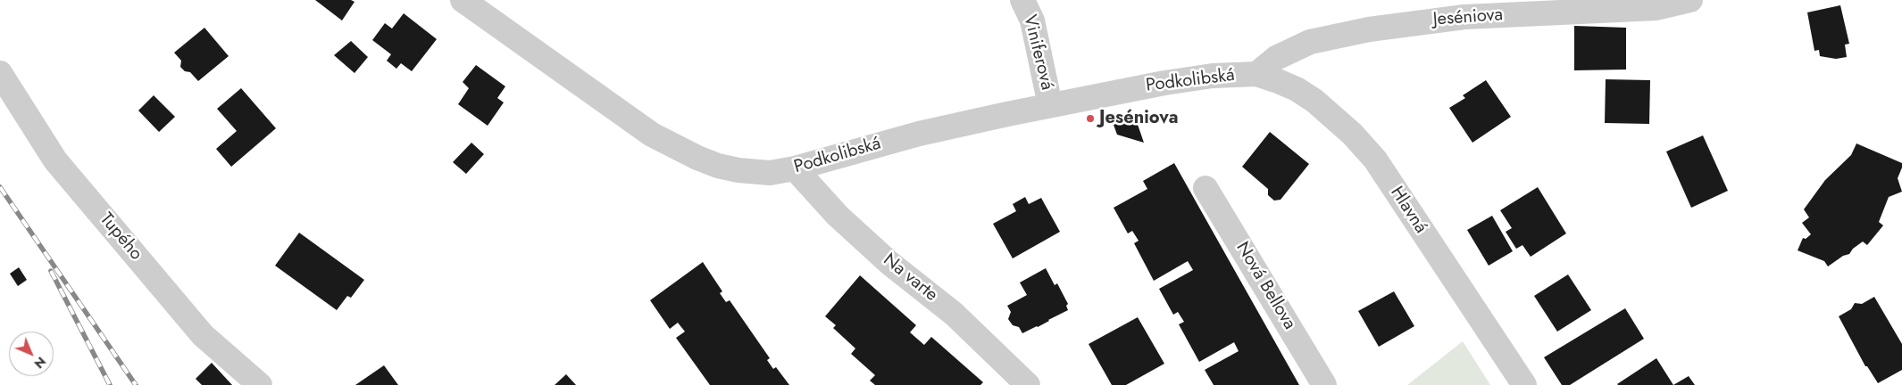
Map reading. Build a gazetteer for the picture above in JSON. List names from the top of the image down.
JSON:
{
  "streets": {
    "street": [
      "Jeséniova",
      "Viniferová",
      "Podkolibská",
      "Hlavná",
      "Tupého",
      "Na varte",
      "Nová Bellova"
    ]
  },
  "crossings": [
    ["Jeséniova", "Podkolibská"],
    ["Jeséniova", "Hlavná"],
    ["Viniferová", "Podkolibská"],
    ["Podkolibská", "Hlavná"],
    ["Podkolibská", "Na varte"]
  ],
  "places": ["Jeséniova"],
  "north": "bottom right"
}
